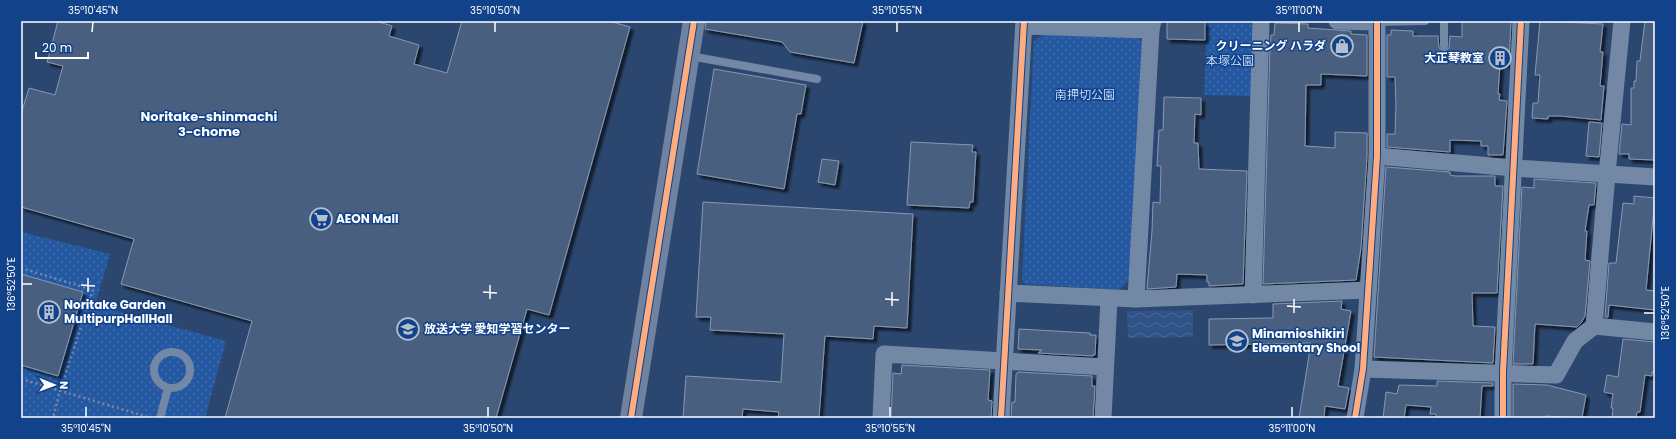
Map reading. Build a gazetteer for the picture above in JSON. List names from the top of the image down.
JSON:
{
  "districts": ["Noritake-shinmachi 3-chome"],
  "parks": ["本塚公園", "南押切公園"],
  "places": {
    "shop": ["クリーニング ハラダ"],
    "building": ["大正琴教室", "Noritake Garden MultipurpHallHall"],
    "supermarket": ["AEON Mall"],
    "school or university": ["放送大学 愛知学習センター", "Minamioshikiri Elementary Shool"]
  },
  "scale_bar": "20 m",
  "north": "right",
  "coordinates": [
    "35°10'45\"N",
    "35°10'50\"N",
    "35°10'55\"N",
    "35°11'00\"N",
    "136°52'50\"E"
  ]
}
